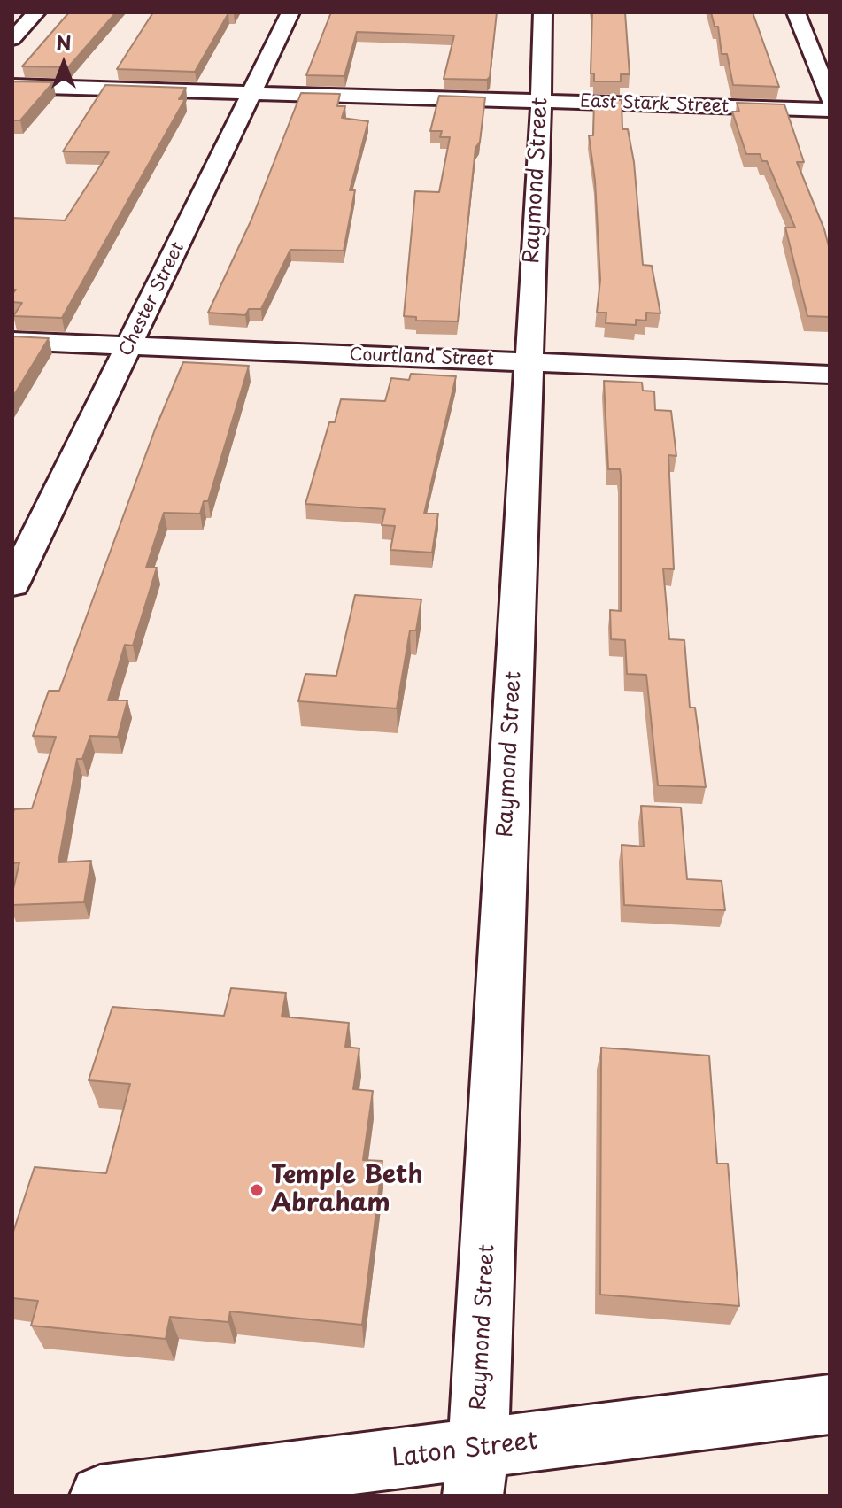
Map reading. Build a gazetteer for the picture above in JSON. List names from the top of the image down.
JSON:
{
  "streets": {
    "street": [
      "East Stark Street",
      "Raymond Street",
      "Chester Street",
      "Courtland Street",
      "Laton Street"
    ]
  },
  "crossings": [
    ["East Stark Street", "Raymond Street"],
    ["East Stark Street", "Chester Street"],
    ["Raymond Street", "Courtland Street"],
    ["Raymond Street", "Laton Street"],
    ["Chester Street", "Courtland Street"]
  ],
  "places": ["Temple Beth Abraham"],
  "north": "top"
}
